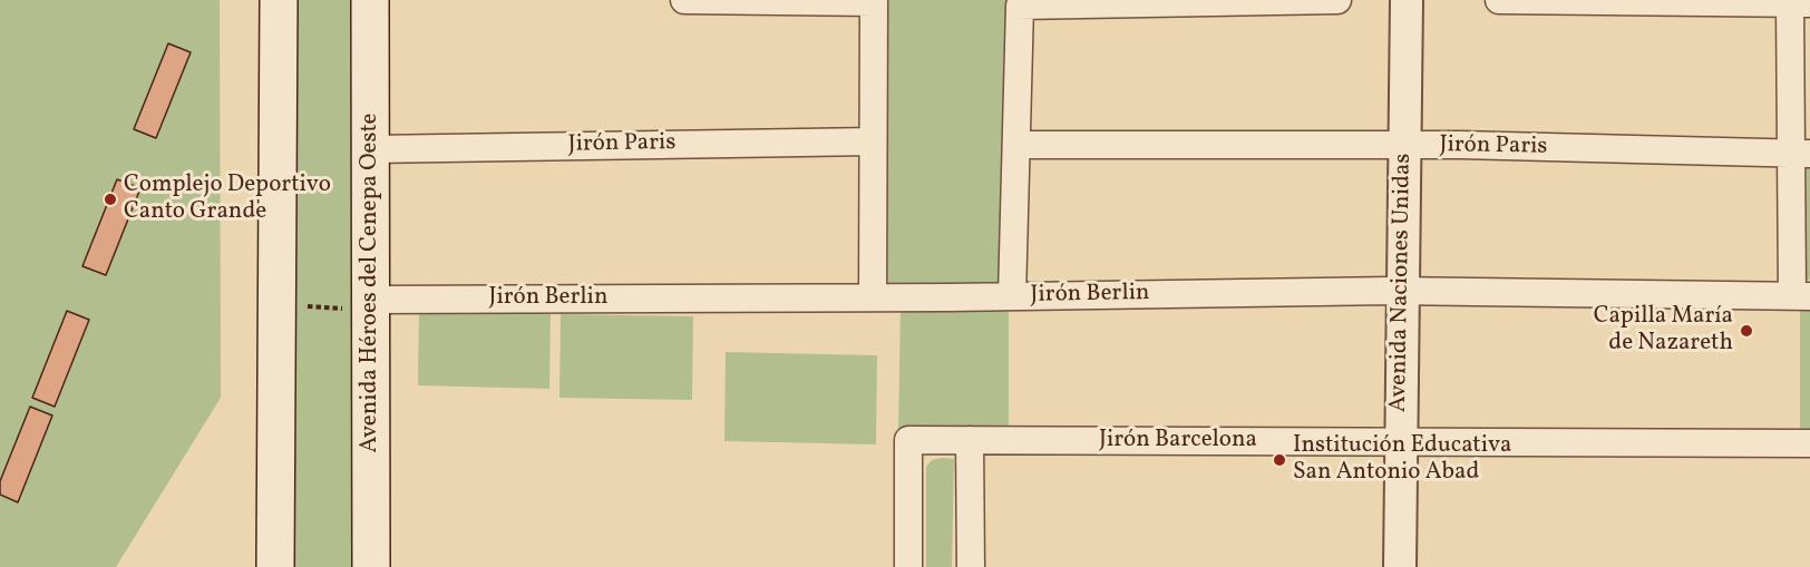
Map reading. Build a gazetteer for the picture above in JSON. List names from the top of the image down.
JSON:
{
  "streets": {
    "main road": ["Avenida Héroes del Cenepa Oeste"],
    "street": [
      "Jirón Paris",
      "Avenida Naciones Unidas",
      "Jirón Berlin",
      "Jirón Barcelona"
    ]
  },
  "crossings": [
    ["Jirón Paris", "Avenida Héroes del Cenepa Oeste"],
    ["Jirón Paris", "Avenida Naciones Unidas"],
    ["Avenida Héroes del Cenepa Oeste", "Jirón Berlin"],
    ["Avenida Naciones Unidas", "Jirón Berlin"],
    ["Avenida Naciones Unidas", "Jirón Barcelona"]
  ],
  "places": ["Complejo Deportivo Canto Grande", "Capilla María de Nazareth", "Institución Educativa San Antonio Abad"]
}
